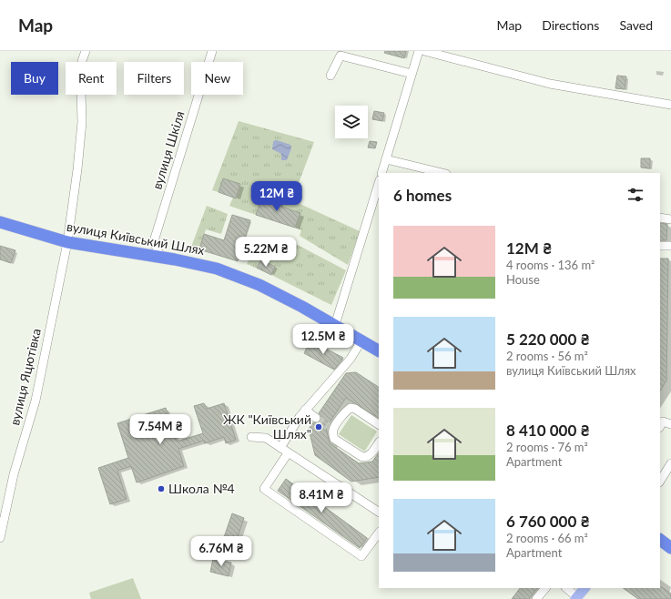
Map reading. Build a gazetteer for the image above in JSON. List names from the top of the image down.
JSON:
{
  "streets": {
    "highway": ["вулиця Київський Шлях"],
    "street": ["вулиця Шкіля", "вулиця Яцютівка"]
  },
  "crossings": [
    ["вулиця Шкіля", "вулиця Київський Шлях"],
    ["вулиця Київський Шлях", "вулиця Яцютівка"]
  ],
  "places": ["ЖК \"Київський Шлях\"", "Школа №4"],
  "page": {
    "header": "Map",
    "nav": ["Map", "Directions", "Saved"],
    "chip": [
      "Buy",
      "Rent",
      "Filters",
      "New"
    ],
    "heading": "6 homes",
    "price": [
      "12M ₴",
      "5.22M ₴",
      "12.5M ₴",
      "7.54M ₴",
      "8.41M ₴",
      "6.76M ₴"
    ],
    "list": [
      {
        "name": "12M ₴",
        "note": "4 rooms · 136 m² · House"
      },
      {
        "name": "5 220 000 ₴",
        "note": "2 rooms · 56 m² · вулиця Київський Шлях"
      },
      {
        "name": "8 410 000 ₴",
        "note": "2 rooms · 76 m² · Apartment"
      },
      {
        "name": "6 760 000 ₴",
        "note": "2 rooms · 66 m² · Apartment"
      }
    ]
  }
}
